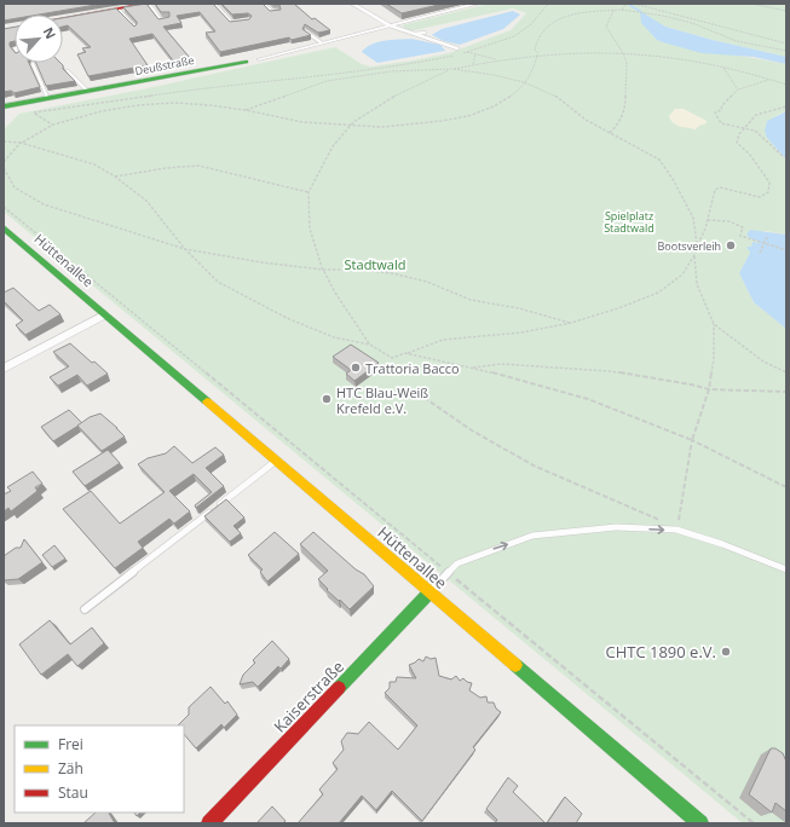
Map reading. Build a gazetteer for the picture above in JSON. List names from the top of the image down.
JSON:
{
  "streets": {
    "street": ["Deußstraße", "Hüttenallee", "Kaiserstraße"]
  },
  "crossings": [
    ["Hüttenallee", "Kaiserstraße"]
  ],
  "parks": ["Spielplatz Stadtwald", "Stadtwald"],
  "places": [
    "Bootsverleih",
    "Trattoria Bacco",
    "HTC Blau-Weiß Krefeld e.V.",
    "CHTC 1890 e.V."
  ],
  "legend": ["Frei", "Zäh", "Stau"],
  "north": "top right"
}
